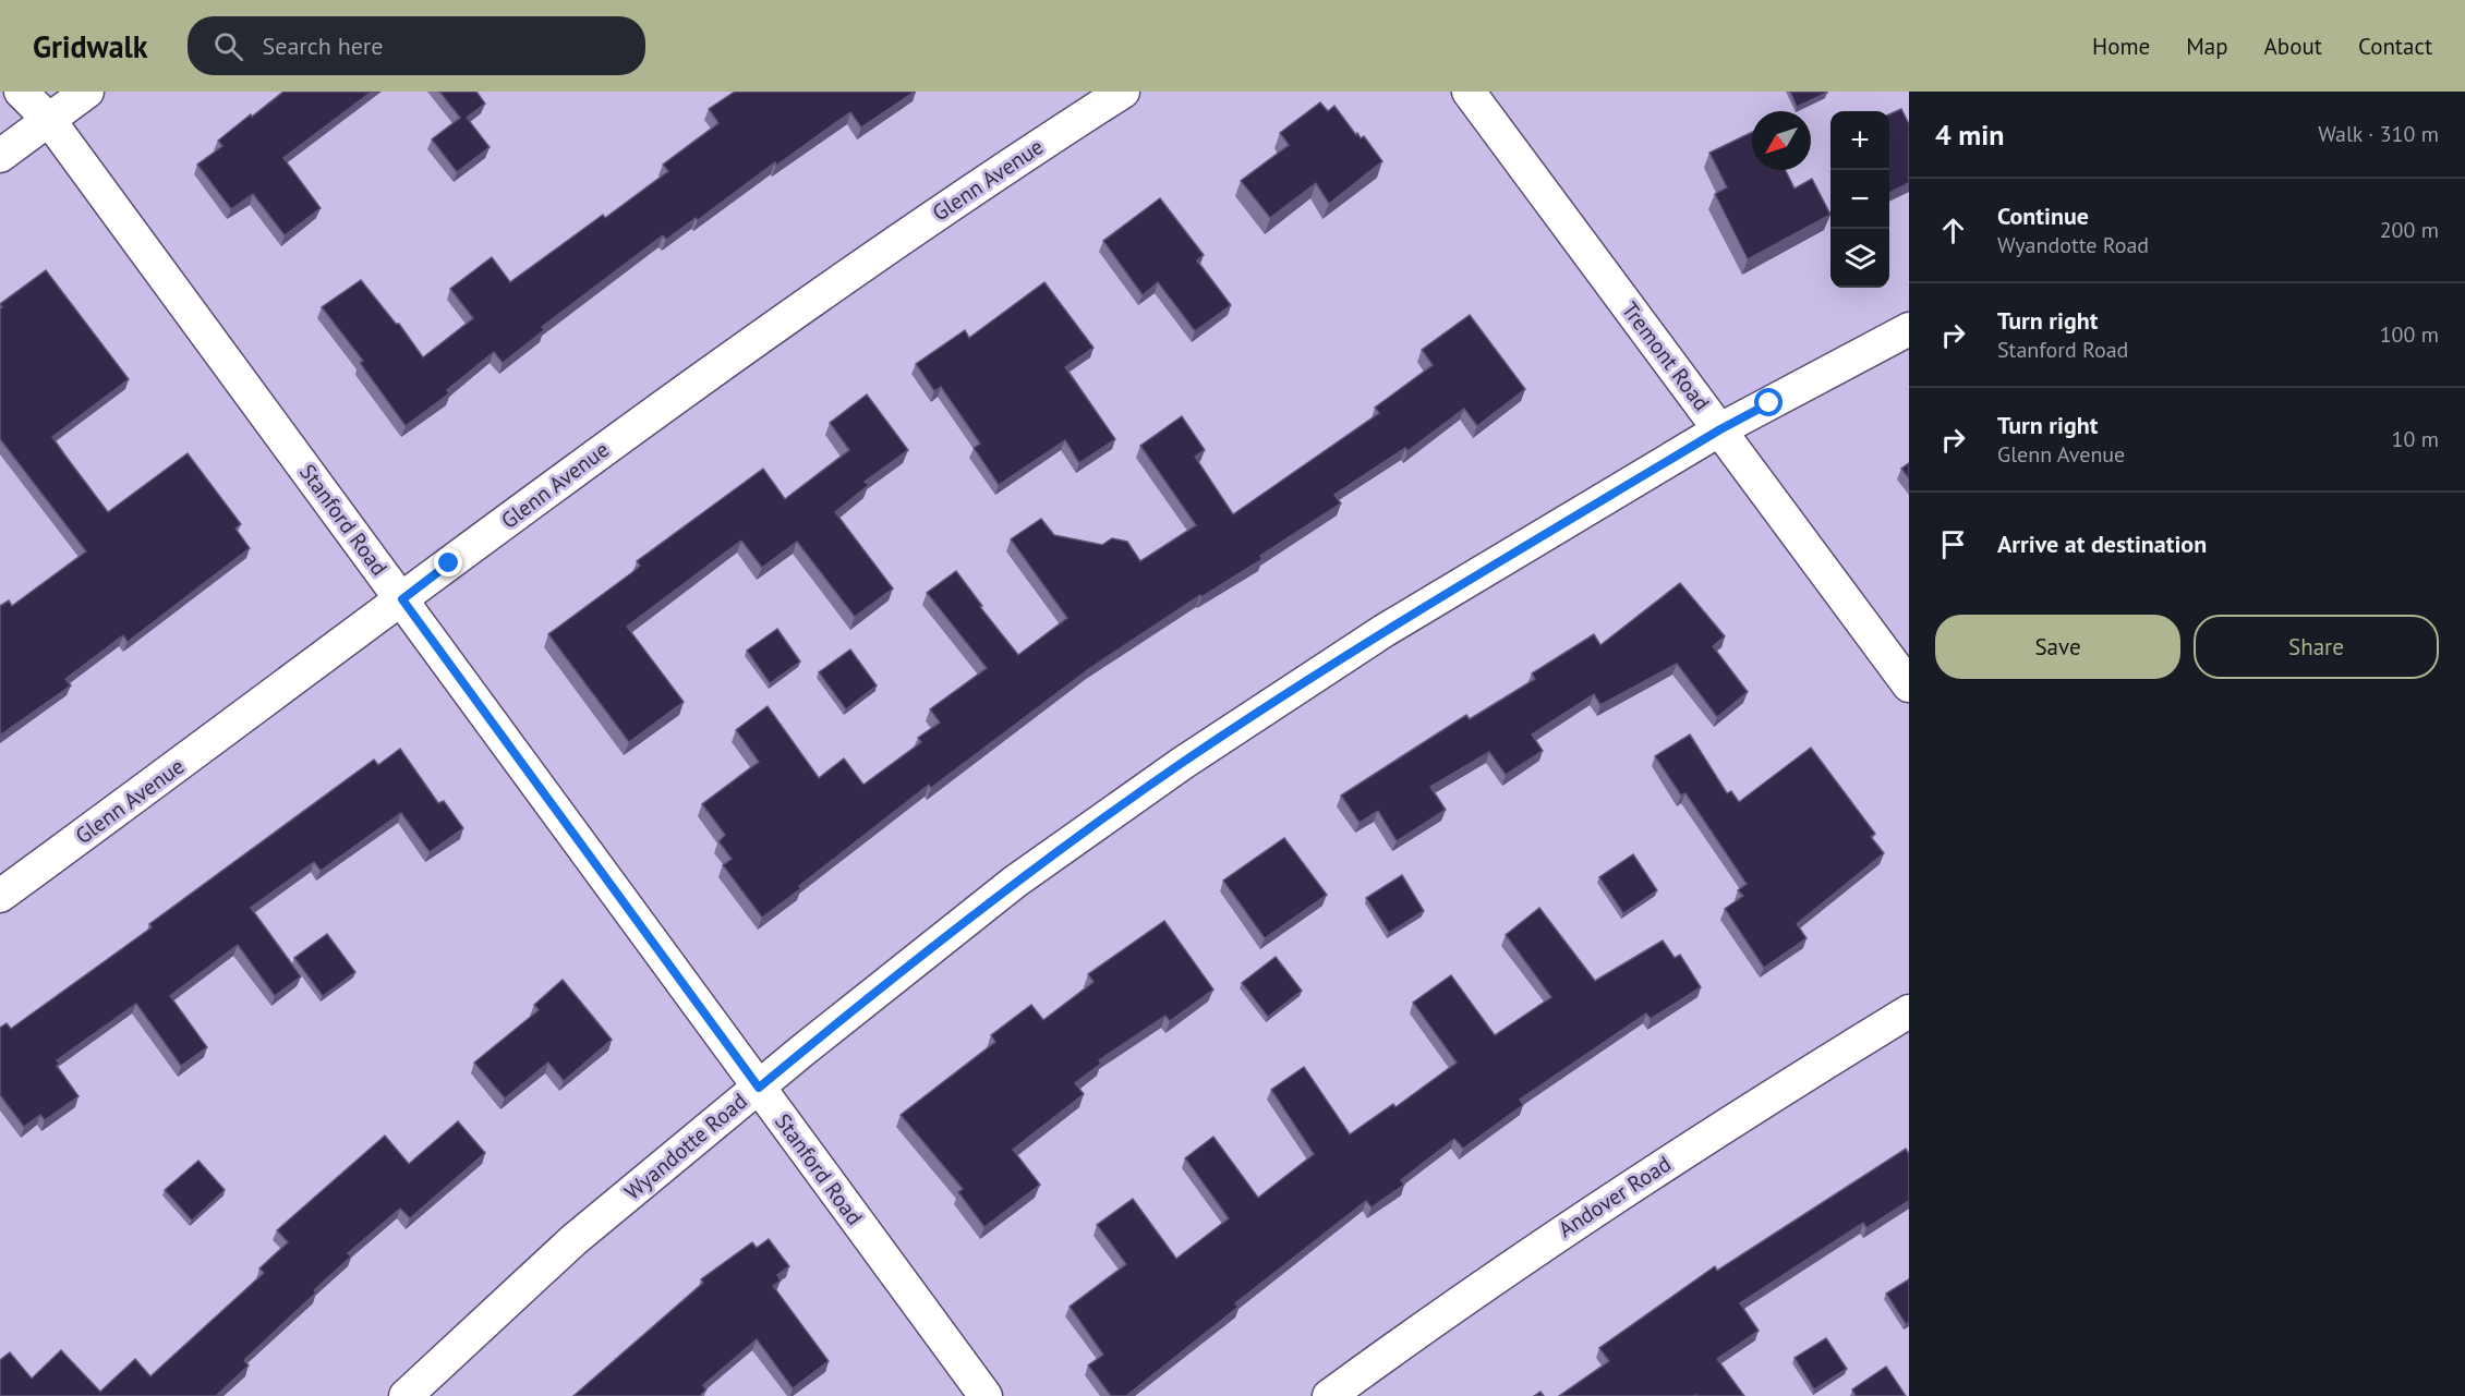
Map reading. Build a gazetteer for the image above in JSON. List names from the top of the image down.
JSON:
{
  "streets": {
    "street": [
      "Glenn Avenue",
      "Tremont Road",
      "Stanford Road",
      "Wyandotte Road",
      "Andover Road"
    ]
  },
  "crossings": [
    ["Glenn Avenue", "Stanford Road"],
    ["Tremont Road", "Wyandotte Road"],
    ["Stanford Road", "Wyandotte Road"]
  ],
  "north": "bottom left",
  "page": {
    "header": "Gridwalk",
    "search": "Search here",
    "nav": [
      "Home",
      "Map",
      "About",
      "Contact"
    ],
    "heading": ["4 min", "Walk · 310 m"],
    "map_buttons": ["+", "−"],
    "list": [
      ["Continue", "Wyandotte Road", "200 m"],
      ["Turn right", "Stanford Road", "100 m"],
      ["Turn right", "Glenn Avenue", "10 m"],
      "Arrive at destination"
    ],
    "buttons": ["Save", "Share"]
  }
}
